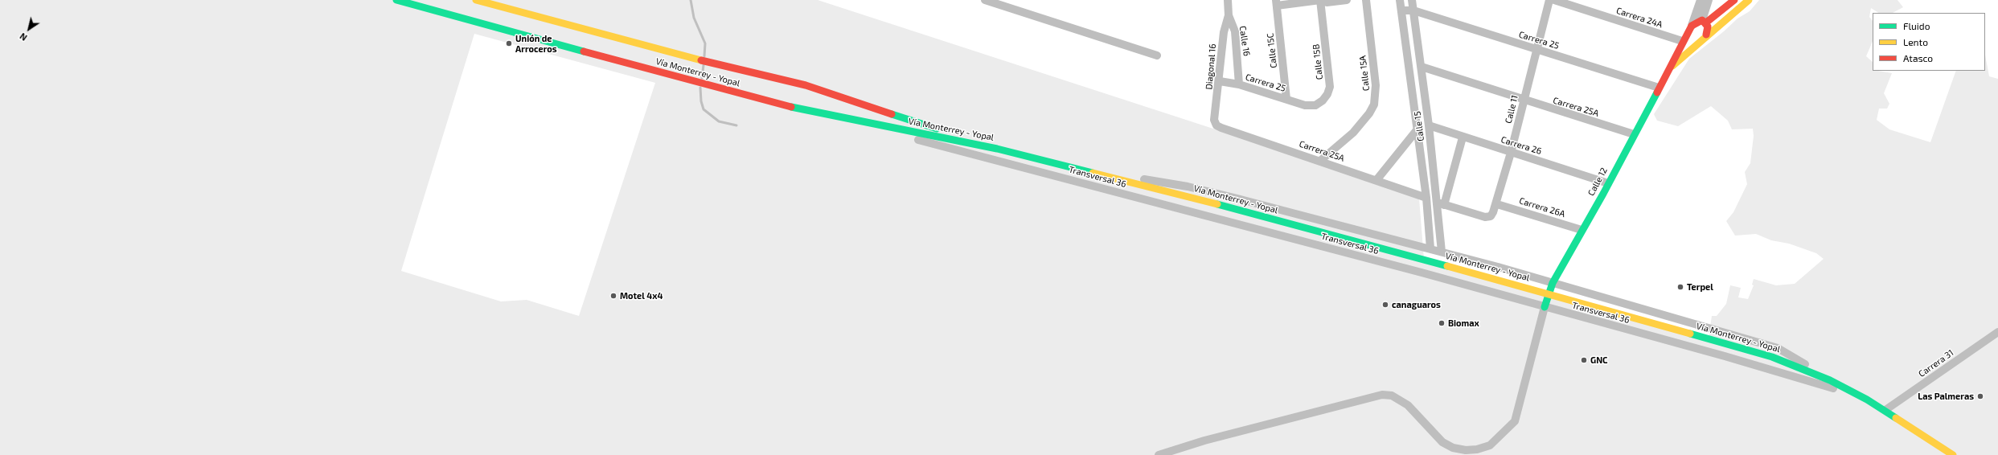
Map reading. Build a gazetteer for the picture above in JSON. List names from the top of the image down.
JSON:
{
  "streets": {
    "main road": ["Vía Monterrey - Yopal", "Calle 12"],
    "street": [
      "Carrera 24A",
      "Carrera 25",
      "Calle 16",
      "Calle 15C",
      "Calle 15B",
      "Diagonal 16",
      "Calle 15A",
      "Carrera 25A",
      "Calle 11",
      "Calle 15",
      "Carrera 26",
      "Transversal 36",
      "Carrera 26A",
      "Carrera 31"
    ]
  },
  "crossings": [
    ["Carrera 25", "Calle 16"],
    ["Carrera 25", "Calle 15C"],
    ["Carrera 25", "Calle 15B"],
    ["Carrera 25", "Diagonal 16"],
    ["Carrera 25", "Calle 11"],
    ["Carrera 25", "Calle 15"],
    ["Carrera 25", "Calle 12"],
    ["Calle 16", "Diagonal 16"],
    ["Diagonal 16", "Carrera 25A"],
    ["Vía Monterrey - Yopal", "Transversal 36"],
    ["Vía Monterrey - Yopal", "Carrera 31"],
    ["Calle 15A", "Carrera 25A"],
    ["Carrera 25A", "Calle 11"],
    ["Carrera 25A", "Calle 15"],
    ["Carrera 25A", "Calle 12"],
    ["Calle 11", "Calle 15"],
    ["Calle 11", "Carrera 26"],
    ["Calle 11", "Carrera 26A"],
    ["Calle 15", "Carrera 26"],
    ["Calle 15", "Transversal 36"],
    ["Carrera 26", "Calle 12"],
    ["Transversal 36", "Calle 12"],
    ["Calle 12", "Carrera 26A"]
  ],
  "places": [
    "Unión de Arroceros",
    "Terpel",
    "Motel 4x4",
    "canaguaros",
    "Biomax",
    "GNC",
    "Las Palmeras"
  ],
  "legend": ["Fluido", "Lento", "Atasco"],
  "north": "bottom left"
}
